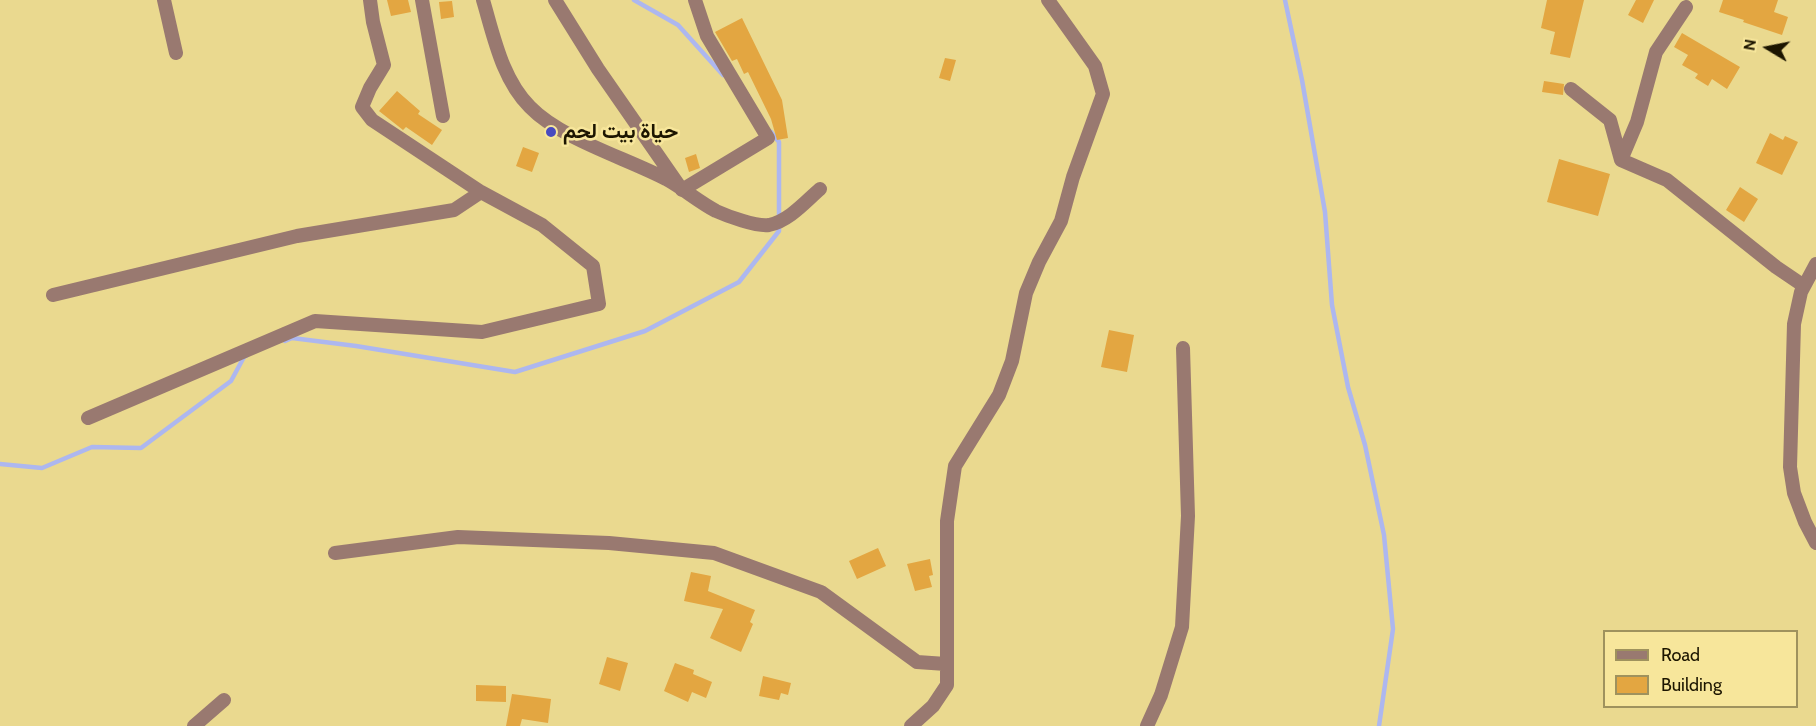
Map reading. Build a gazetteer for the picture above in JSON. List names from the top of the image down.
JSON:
{
  "places": ["حياة بيت لحم"],
  "legend": ["Road", "Building"],
  "north": "left"
}
